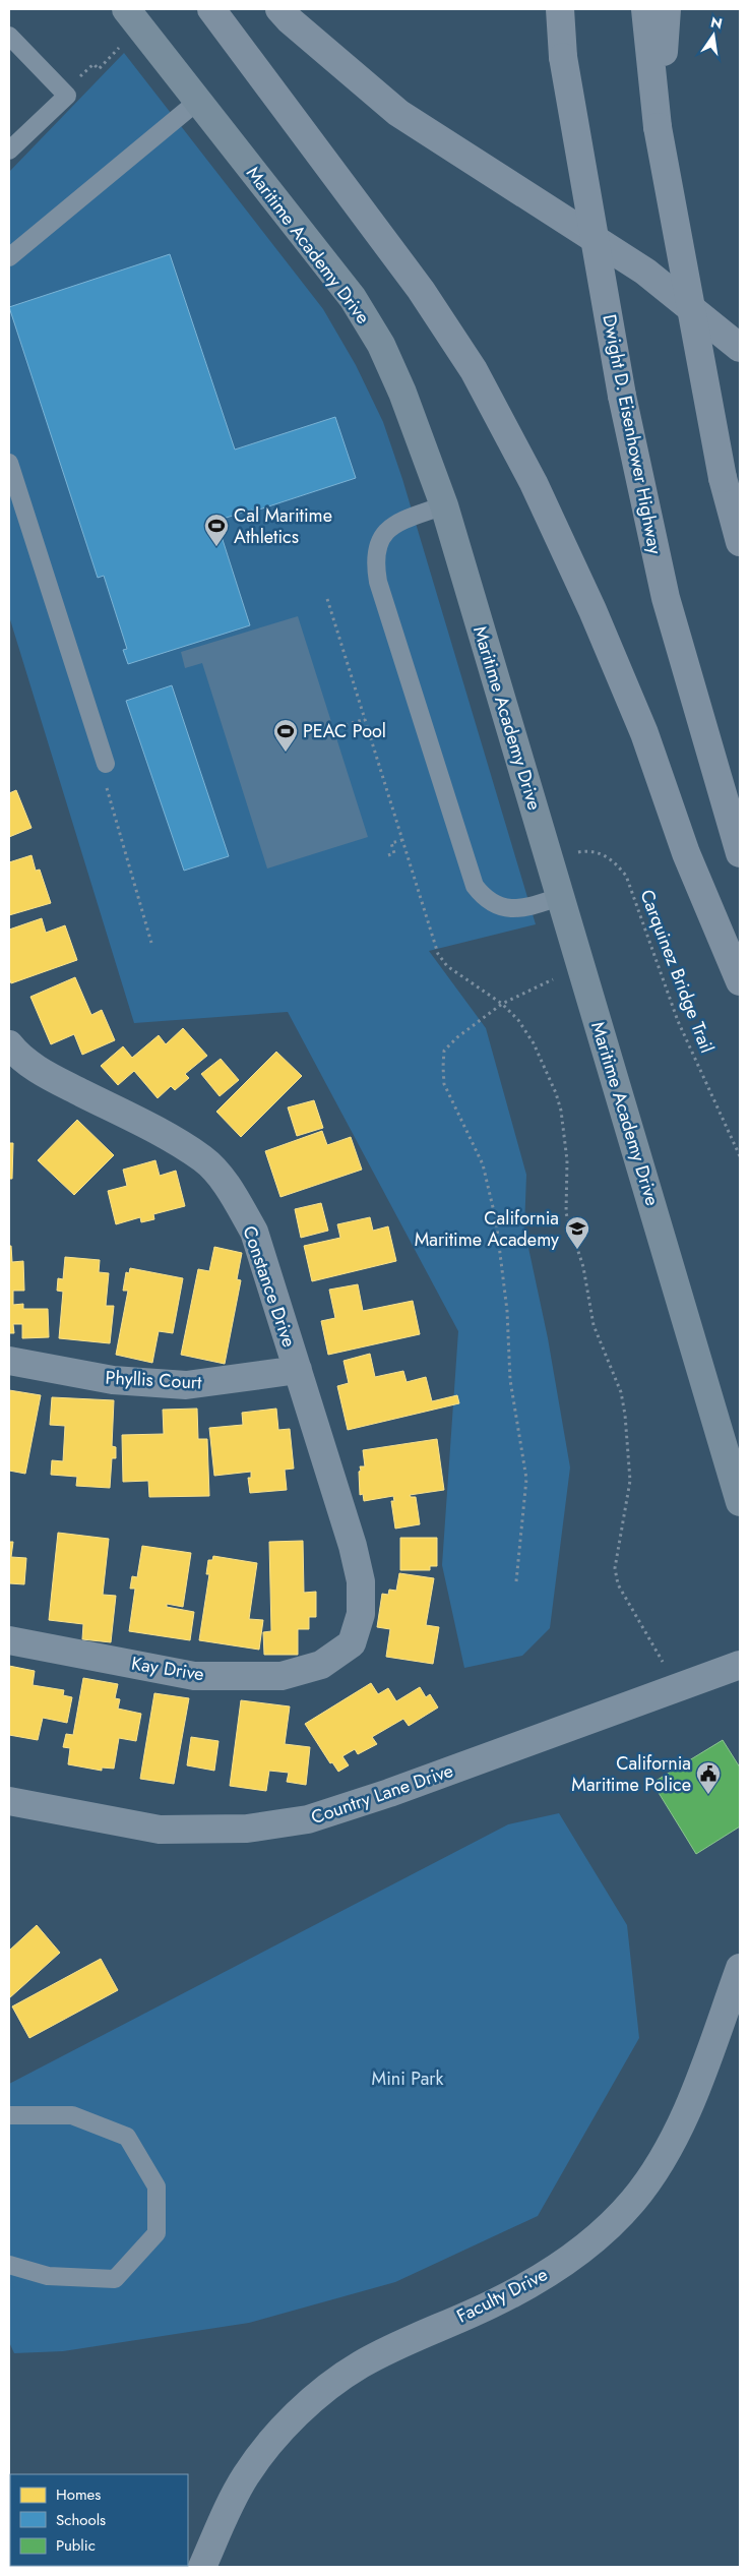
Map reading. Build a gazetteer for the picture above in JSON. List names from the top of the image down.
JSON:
{
  "streets": {
    "highway": ["Dwight D. Eisenhower Highway"],
    "street": [
      "Maritime Academy Drive",
      "Constance Drive",
      "Phyllis Court",
      "Kay Drive",
      "Country Lane Drive",
      "Faculty Drive"
    ],
    "path": ["Carquinez Bridge Trail"]
  },
  "crossings": [
    ["Maritime Academy Drive", "Carquinez Bridge Trail"],
    ["Constance Drive", "Phyllis Court"],
    ["Constance Drive", "Kay Drive"]
  ],
  "parks": ["Mini Park"],
  "places": {
    "sports": ["Cal Maritime Athletics", "PEAC Pool"],
    "school or university": ["California Maritime Academy"],
    "public building": ["California Maritime Police"]
  },
  "legend": ["Homes", "Schools", "Public"],
  "north": "top"
}
